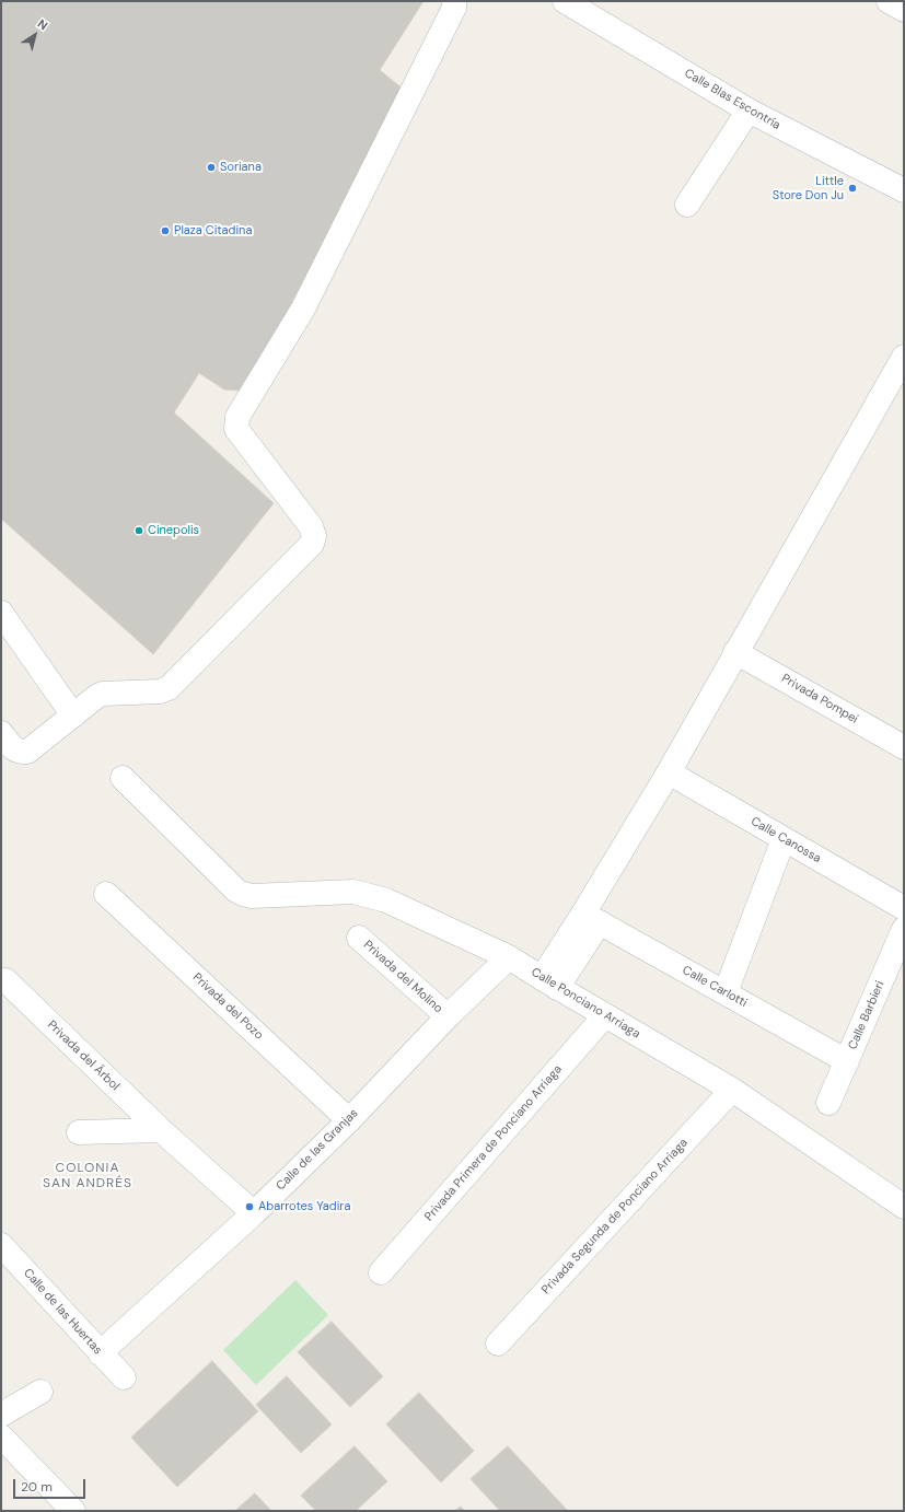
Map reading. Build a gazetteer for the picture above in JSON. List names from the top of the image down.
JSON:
{
  "streets": {
    "street": [
      "Calle Blas Escontría",
      "Privada Pompei",
      "Calle Canossa",
      "Privada del Molino",
      "Calle Carlotti",
      "Calle Ponciano Arriaga",
      "Privada del Pozo",
      "Calle Barbieri",
      "Privada del Árbol",
      "Privada Primera de Ponciano Arriaga",
      "Calle de las Granjas",
      "Privada Segunda de Ponciano Arriaga",
      "Calle de las Huertas"
    ]
  },
  "crossings": [
    ["Privada del Molino", "Calle de las Granjas"],
    ["Calle Carlotti", "Calle Barbieri"],
    ["Calle Ponciano Arriaga", "Privada Primera de Ponciano Arriaga"],
    ["Calle Ponciano Arriaga", "Calle de las Granjas"],
    ["Calle Ponciano Arriaga", "Privada Segunda de Ponciano Arriaga"],
    ["Privada del Pozo", "Calle de las Granjas"],
    ["Privada del Árbol", "Calle de las Granjas"],
    ["Calle de las Granjas", "Calle de las Huertas"]
  ],
  "districts": ["COLONIA SAN ANDRÉS"],
  "places": [
    "Soriana",
    "Little Store Don Ju",
    "Plaza Citadina",
    "Cinepolis",
    "Abarrotes Yadira"
  ],
  "scale_bar": "20 m",
  "north": "top right"
}
